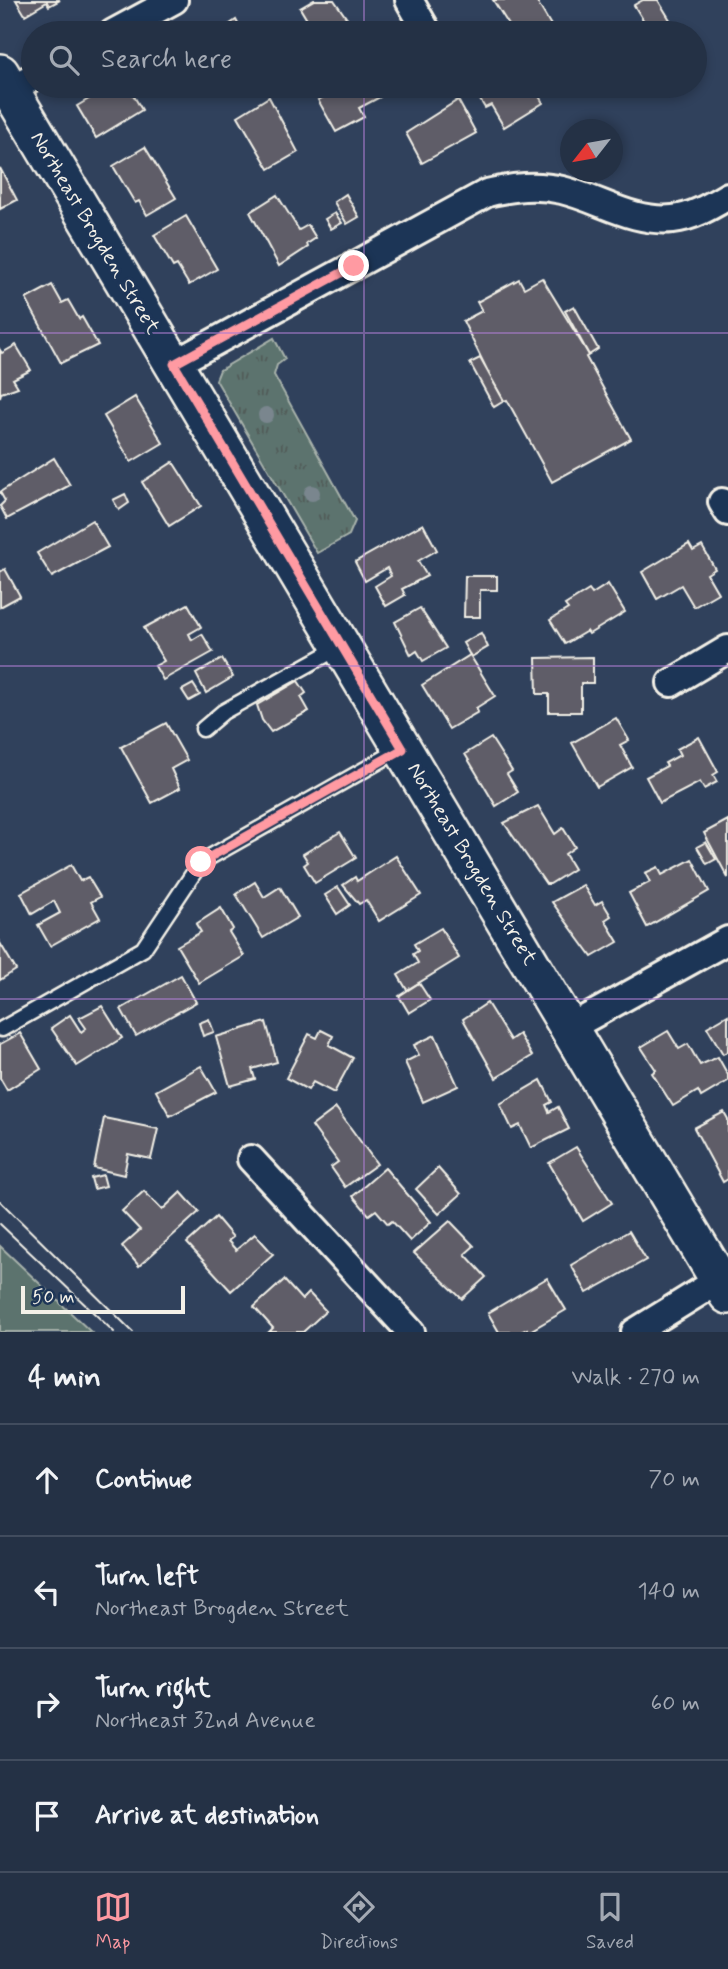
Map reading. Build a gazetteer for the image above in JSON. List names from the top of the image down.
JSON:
{
  "streets": {
    "street": ["Northeast Brogden Street"]
  },
  "scale_bar": "50 m",
  "north": "bottom left",
  "page": {
    "search": "Search here",
    "scale": "50 m",
    "heading": ["4 min", "Walk · 270 m"],
    "list": [
      ["Continue", "70 m"],
      ["Turn left", "Northeast Brogden Street", "140 m"],
      ["Turn right", "Northeast 32nd Avenue", "60 m"],
      "Arrive at destination"
    ],
    "nav": ["Map", "Directions", "Saved"]
  }
}
